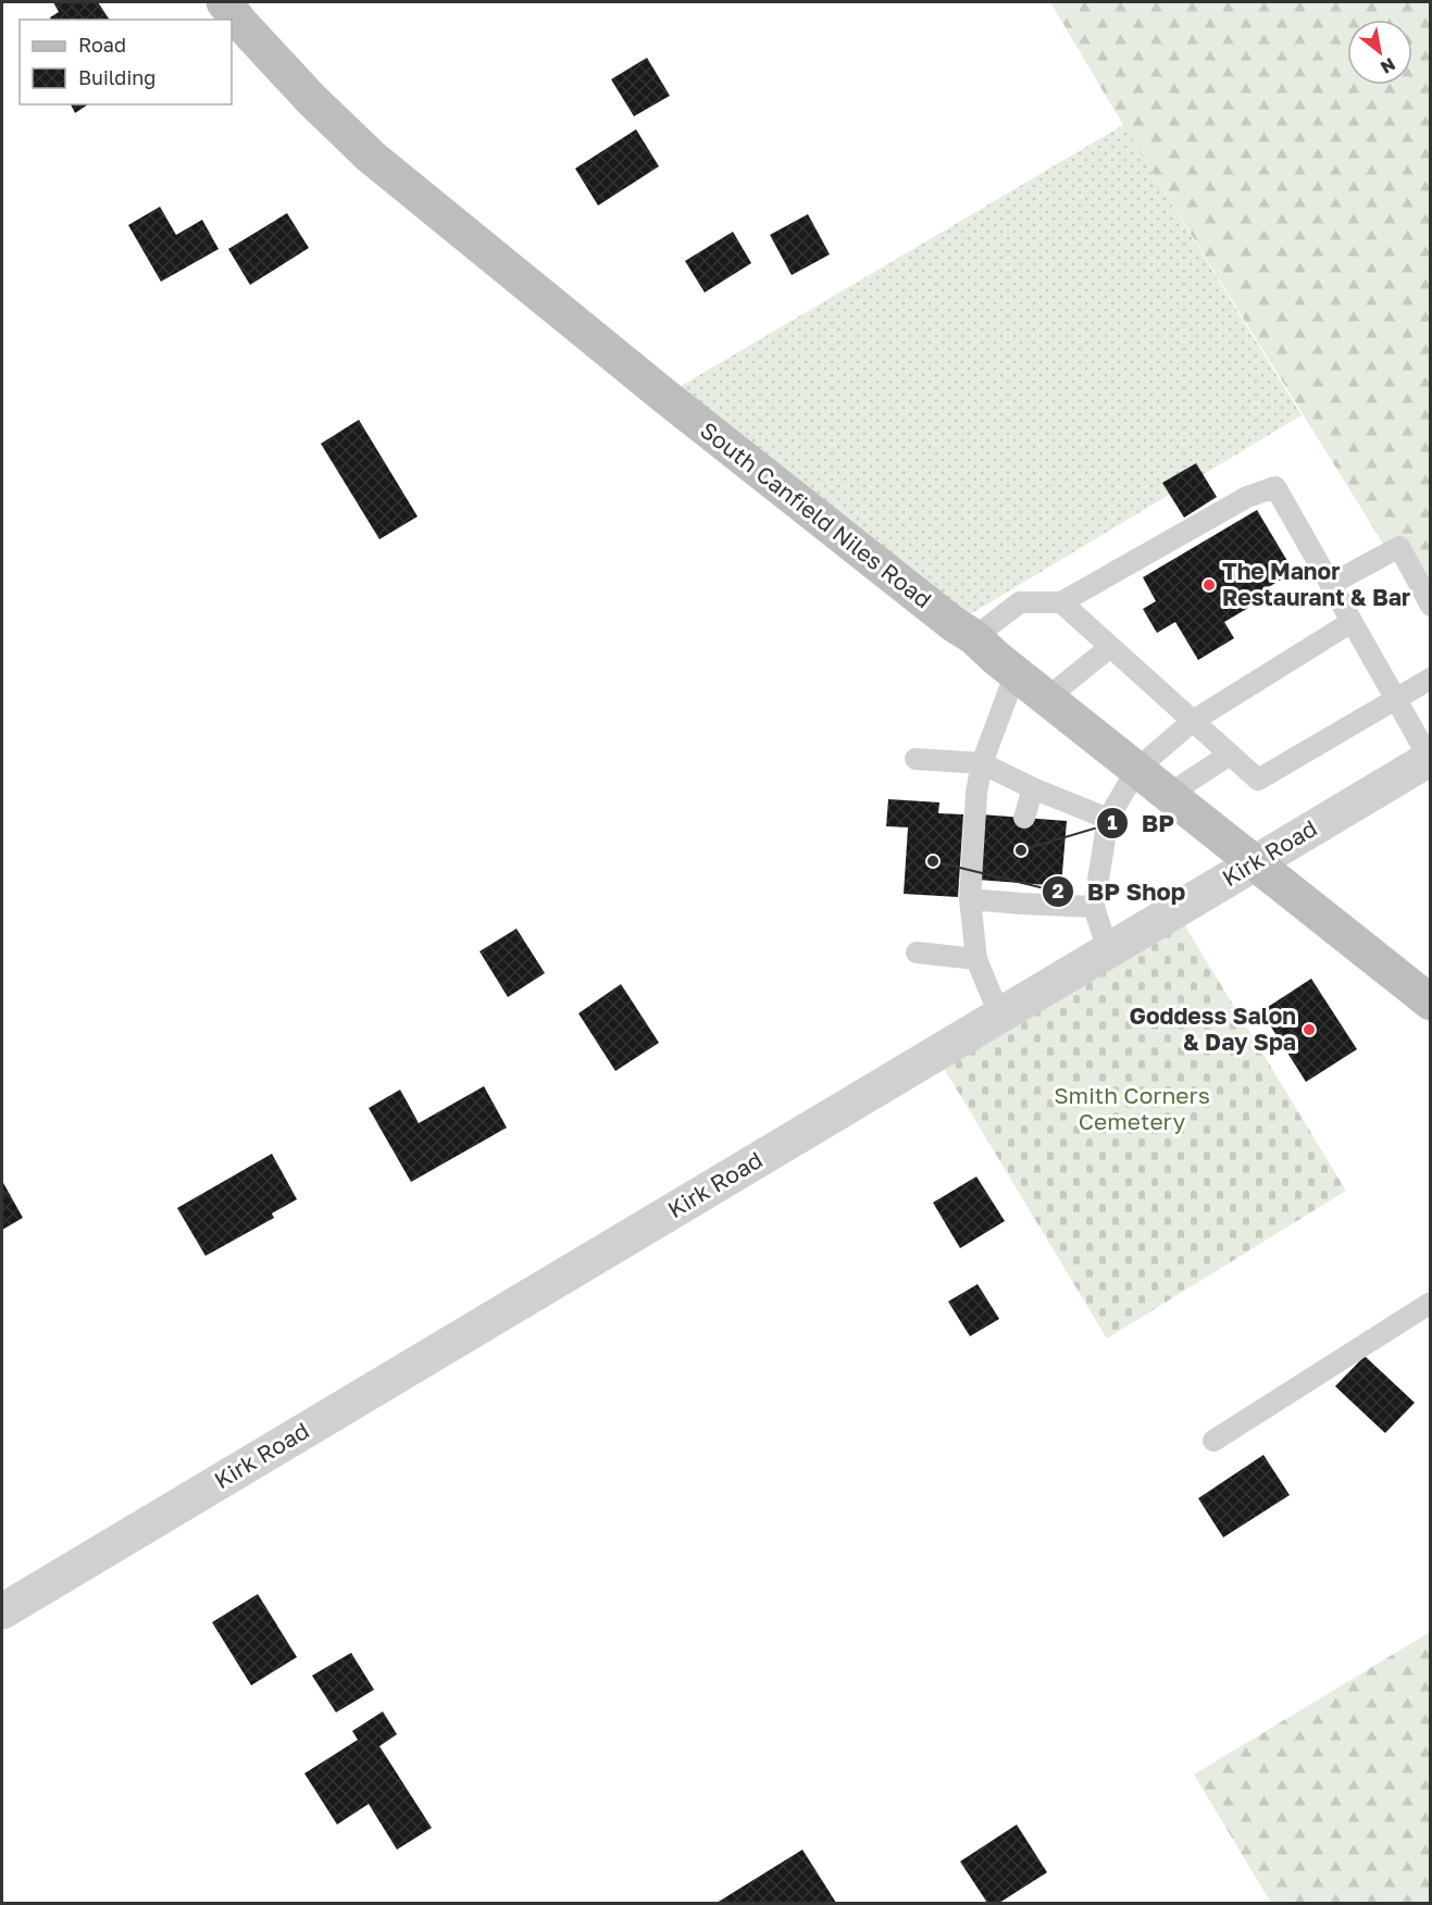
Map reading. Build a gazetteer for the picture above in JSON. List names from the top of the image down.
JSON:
{
  "streets": {
    "main road": ["South Canfield Niles Road"],
    "street": ["Kirk Road"]
  },
  "crossings": [
    ["South Canfield Niles Road", "Kirk Road"]
  ],
  "parks": ["Smith Corners Cemetery"],
  "places": [
    "The Manor Restaurant & Bar",
    "BP",
    "BP Shop",
    "Goddess Salon & Day Spa"
  ],
  "legend": ["Road", "Building"],
  "north": "bottom right"
}
